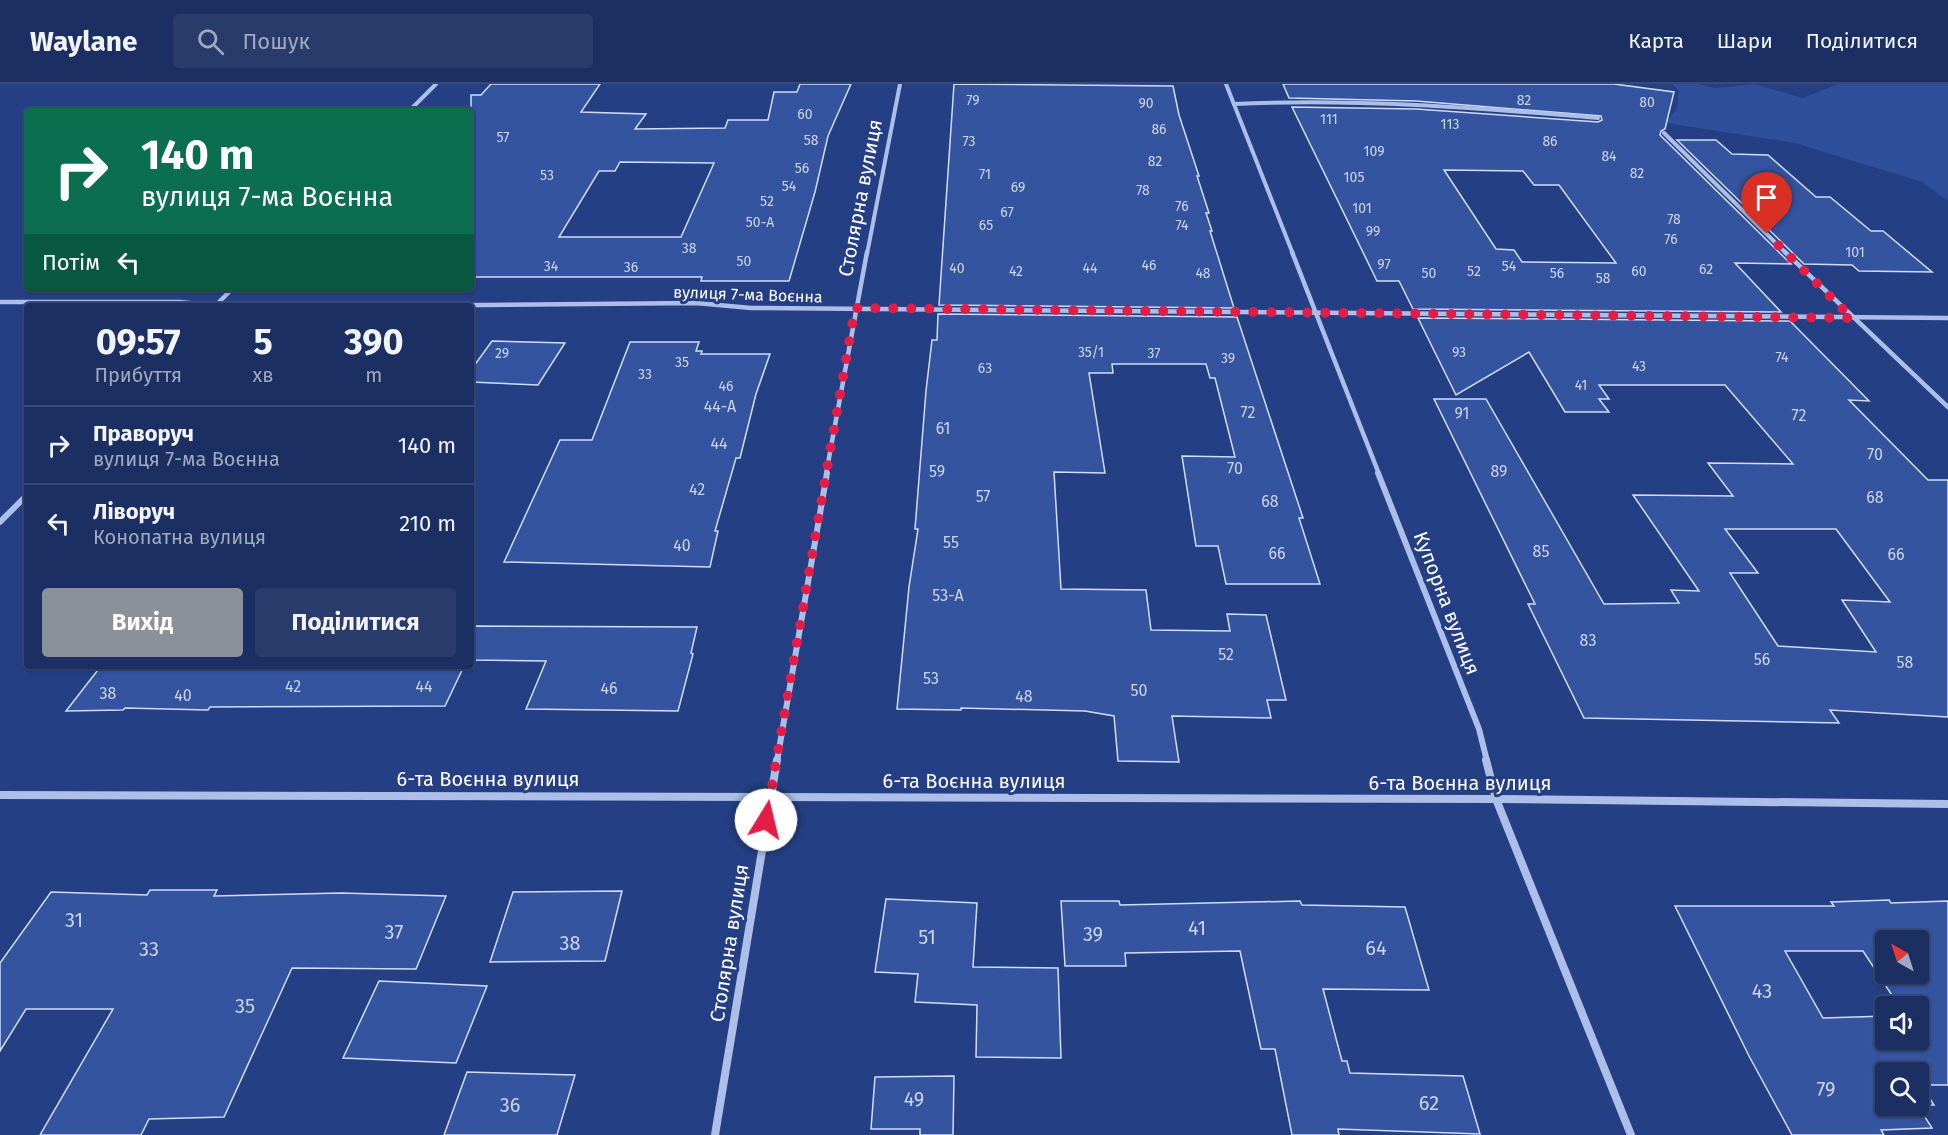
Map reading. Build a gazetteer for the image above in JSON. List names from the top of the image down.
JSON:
{
  "streets": {
    "street": [
      "Столярна вулиця",
      "вулиця 7-ма Воєнна",
      "Купорна вулиця",
      "6-та Воєнна вулиця"
    ]
  },
  "crossings": [
    ["Столярна вулиця", "вулиця 7-ма Воєнна"],
    ["Столярна вулиця", "6-та Воєнна вулиця"],
    ["вулиця 7-ма Воєнна", "Купорна вулиця"],
    ["Купорна вулиця", "6-та Воєнна вулиця"]
  ],
  "house_numbers": [
    "79",
    "82",
    "80",
    "90",
    "60",
    "111",
    "113",
    "86",
    "57",
    "58",
    "73",
    "86",
    "109",
    "84",
    "82",
    "56",
    "82",
    "71",
    "53",
    "105",
    "54",
    "69",
    "78",
    "52",
    "76",
    "101",
    "67",
    "78",
    "50-А",
    "65",
    "74",
    "99",
    "76",
    "38",
    "101",
    "50",
    "97",
    "46",
    "34",
    "54",
    "36",
    "40",
    "44",
    "62",
    "42",
    "52",
    "60",
    "48",
    "50",
    "56",
    "58",
    "35/1",
    "93",
    "29",
    "37",
    "74",
    "39",
    "35",
    "43",
    "63",
    "33",
    "41",
    "46",
    "44-А",
    "72",
    "91",
    "72",
    "61",
    "44",
    "70",
    "70",
    "59",
    "89",
    "42",
    "57",
    "68",
    "68",
    "55",
    "40",
    "85",
    "66",
    "66",
    "53-А",
    "83",
    "52",
    "56",
    "58",
    "53",
    "42",
    "44",
    "46",
    "50",
    "38",
    "40",
    "48",
    "31",
    "41",
    "37",
    "39",
    "51",
    "38",
    "64",
    "33",
    "43",
    "35",
    "79",
    "49",
    "62",
    "36"
  ],
  "north": "top left",
  "page": {
    "header": "Waylane",
    "search": "Пошук",
    "nav": ["Карта", "Шари", "Поділитися"],
    "turn": ["140 m", "вулиця 7-ма Воєнна"],
    "then": "Потім",
    "eta": [
      "09:57",
      "Прибуття",
      "5",
      "хв",
      "390",
      "m"
    ],
    "list": [
      {
        "name": "Праворуч",
        "note": "вулиця 7-ма Воєнна",
        "value": "140 m"
      },
      {
        "name": "Ліворуч",
        "note": "Конопатна вулиця",
        "value": "210 m"
      }
    ],
    "buttons": ["Вихід", "Поділитися"]
  }
}
